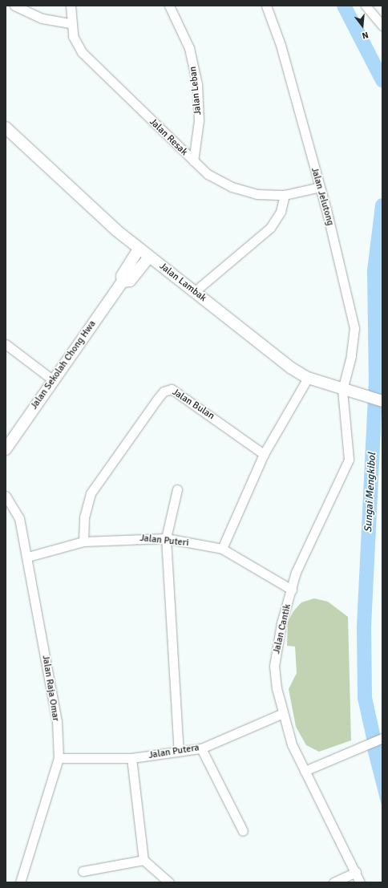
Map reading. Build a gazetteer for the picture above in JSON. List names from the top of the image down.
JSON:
{
  "streets": {
    "street": [
      "Jalan Leban",
      "Jalan Resak",
      "Jalan Jelutong",
      "Jalan Lambak",
      "Jalan Sekolah Chong Hwa",
      "Jalan Bulan",
      "Jalan Puteri",
      "Jalan Cantik",
      "Jalan Raja Omar",
      "Jalan Putera"
    ]
  },
  "crossings": [
    ["Jalan Leban", "Jalan Resak"],
    ["Jalan Resak", "Jalan Jelutong"],
    ["Jalan Jelutong", "Jalan Lambak"],
    ["Jalan Jelutong", "Jalan Cantik"],
    ["Jalan Lambak", "Jalan Sekolah Chong Hwa"],
    ["Jalan Lambak", "Jalan Cantik"],
    ["Jalan Bulan", "Jalan Puteri"],
    ["Jalan Puteri", "Jalan Cantik"],
    ["Jalan Puteri", "Jalan Raja Omar"],
    ["Jalan Cantik", "Jalan Putera"],
    ["Jalan Raja Omar", "Jalan Putera"]
  ],
  "water": ["Sungai Mengkibol"],
  "north": "bottom"
}
